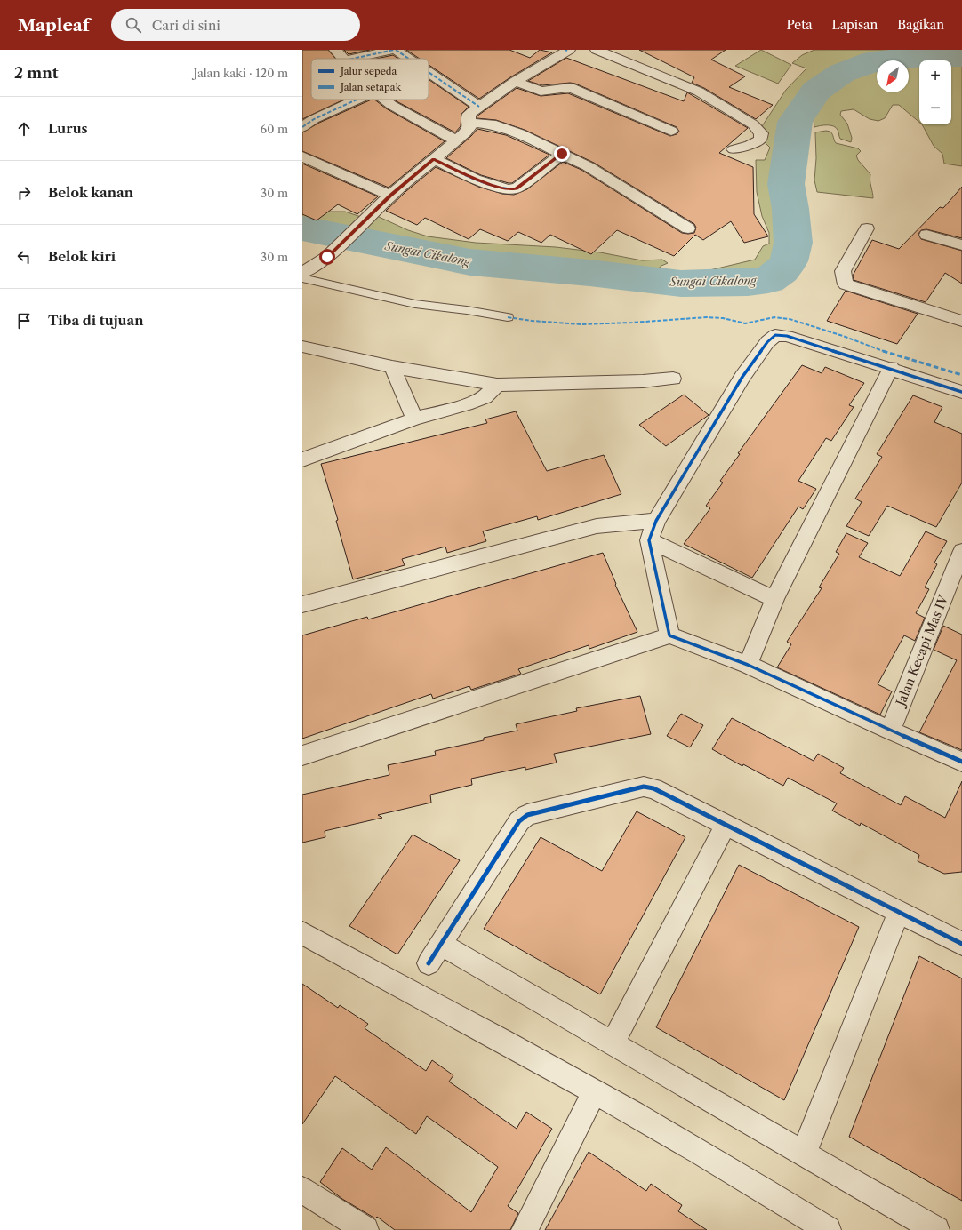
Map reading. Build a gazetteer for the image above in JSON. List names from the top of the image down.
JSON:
{
  "streets": {
    "street": ["Jalan Kecapi Mas IV"]
  },
  "water": ["Sungai Cikalong"],
  "legend": ["Jalur sepeda", "Jalan setapak"],
  "north": "bottom left",
  "page": {
    "header": "Mapleaf",
    "search": "Cari di sini",
    "nav": ["Peta", "Lapisan", "Bagikan"],
    "heading": ["2 mnt", "Jalan kaki · 120 m"],
    "map_buttons": ["+", "−"],
    "list": [
      ["Lurus", "60 m"],
      ["Belok kanan", "30 m"],
      ["Belok kiri", "30 m"],
      "Tiba di tujuan"
    ]
  }
}
